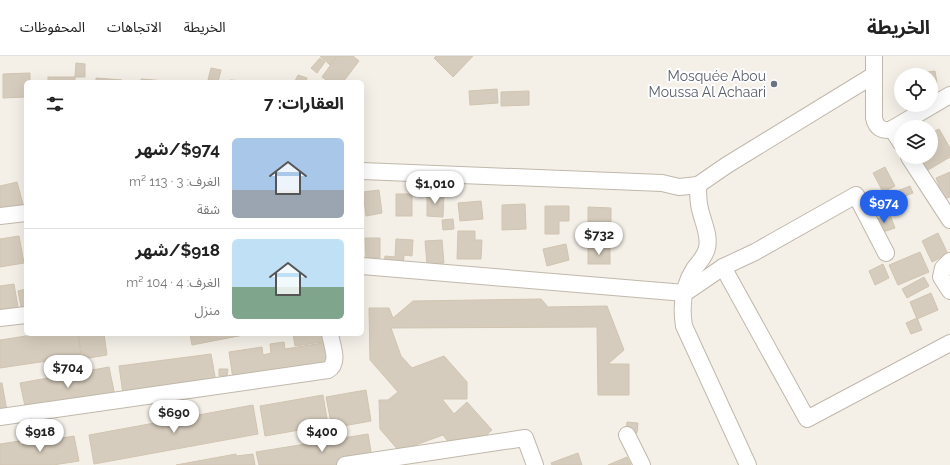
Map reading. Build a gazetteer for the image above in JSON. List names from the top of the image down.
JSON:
{
  "places": ["Mosquée Abou Moussa Al Achaari"],
  "page": {
    "header": "الخريطة",
    "nav": ["الخريطة", "الاتجاهات", "المحفوظات"],
    "heading": "العقارات: 7",
    "list": [
      {
        "name": "$974/شهر",
        "note": "الغرف: 3 · 113 m² · شقة"
      },
      {
        "name": "$918/شهر",
        "note": "الغرف: 4 · 104 m² · منزل"
      }
    ],
    "price": [
      "$1,010",
      "$974",
      "$732",
      "$704",
      "$690",
      "$918",
      "$400"
    ]
  }
}
